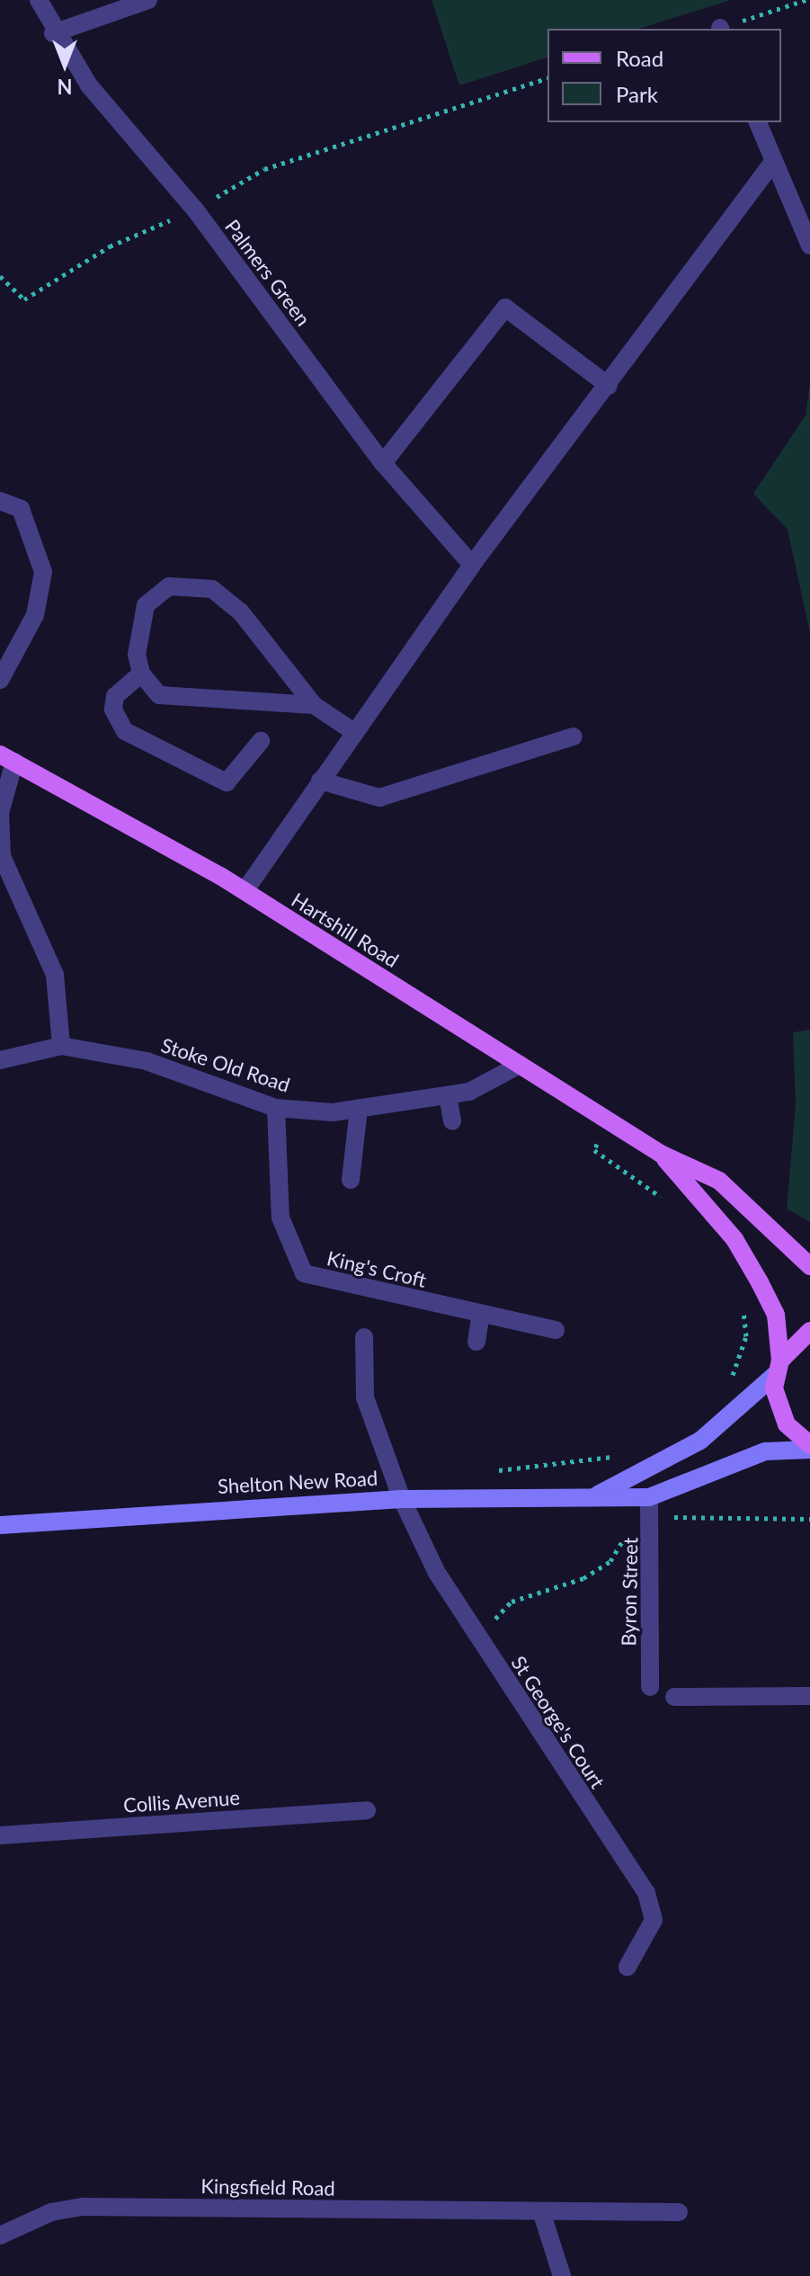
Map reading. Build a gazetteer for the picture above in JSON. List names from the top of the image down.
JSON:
{
  "streets": {
    "main road": ["Hartshill Road", "Shelton New Road"],
    "street": [
      "Palmers Green",
      "Stoke Old Road",
      "King's Croft",
      "Byron Street",
      "St George's Court",
      "Collis Avenue",
      "Kingsfield Road"
    ]
  },
  "crossings": [
    ["Hartshill Road", "Stoke Old Road"],
    ["Hartshill Road", "Shelton New Road"],
    ["Stoke Old Road", "King's Croft"],
    ["Shelton New Road", "Byron Street"],
    ["Shelton New Road", "St George's Court"]
  ],
  "legend": ["Road", "Park"],
  "north": "bottom"
}
